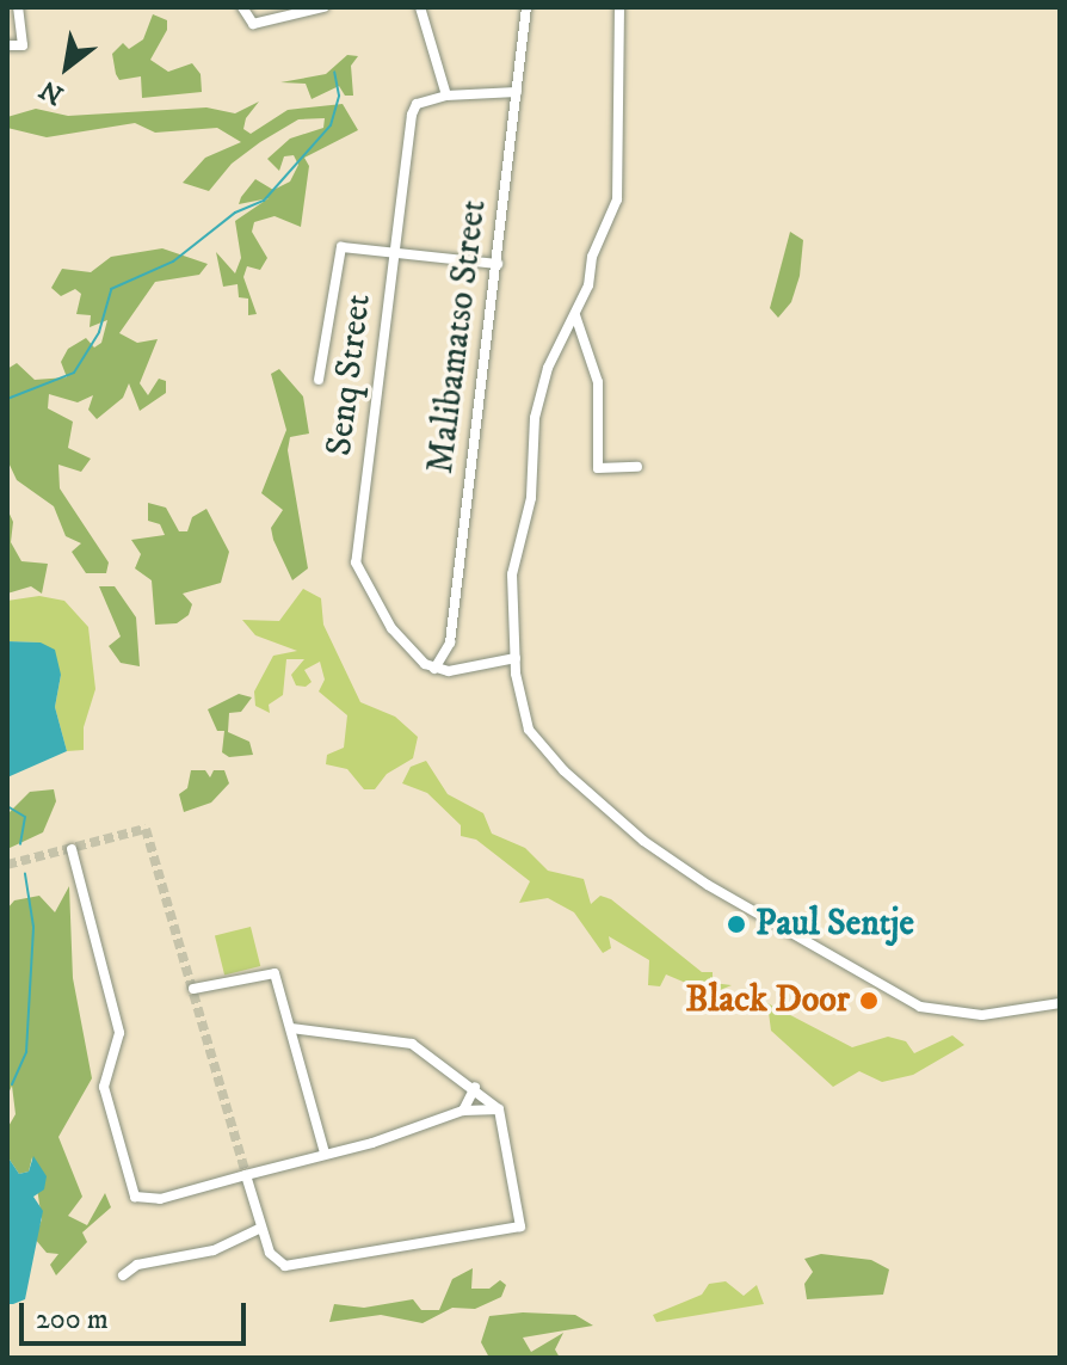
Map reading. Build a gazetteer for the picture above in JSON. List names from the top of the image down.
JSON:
{
  "streets": {
    "street": ["Malibamatso Street", "Senq Street"]
  },
  "crossings": [
    ["Malibamatso Street", "Senq Street"]
  ],
  "places": ["Paul Sentje", "Black Door"],
  "scale_bar": "200 m",
  "north": "bottom left"
}
